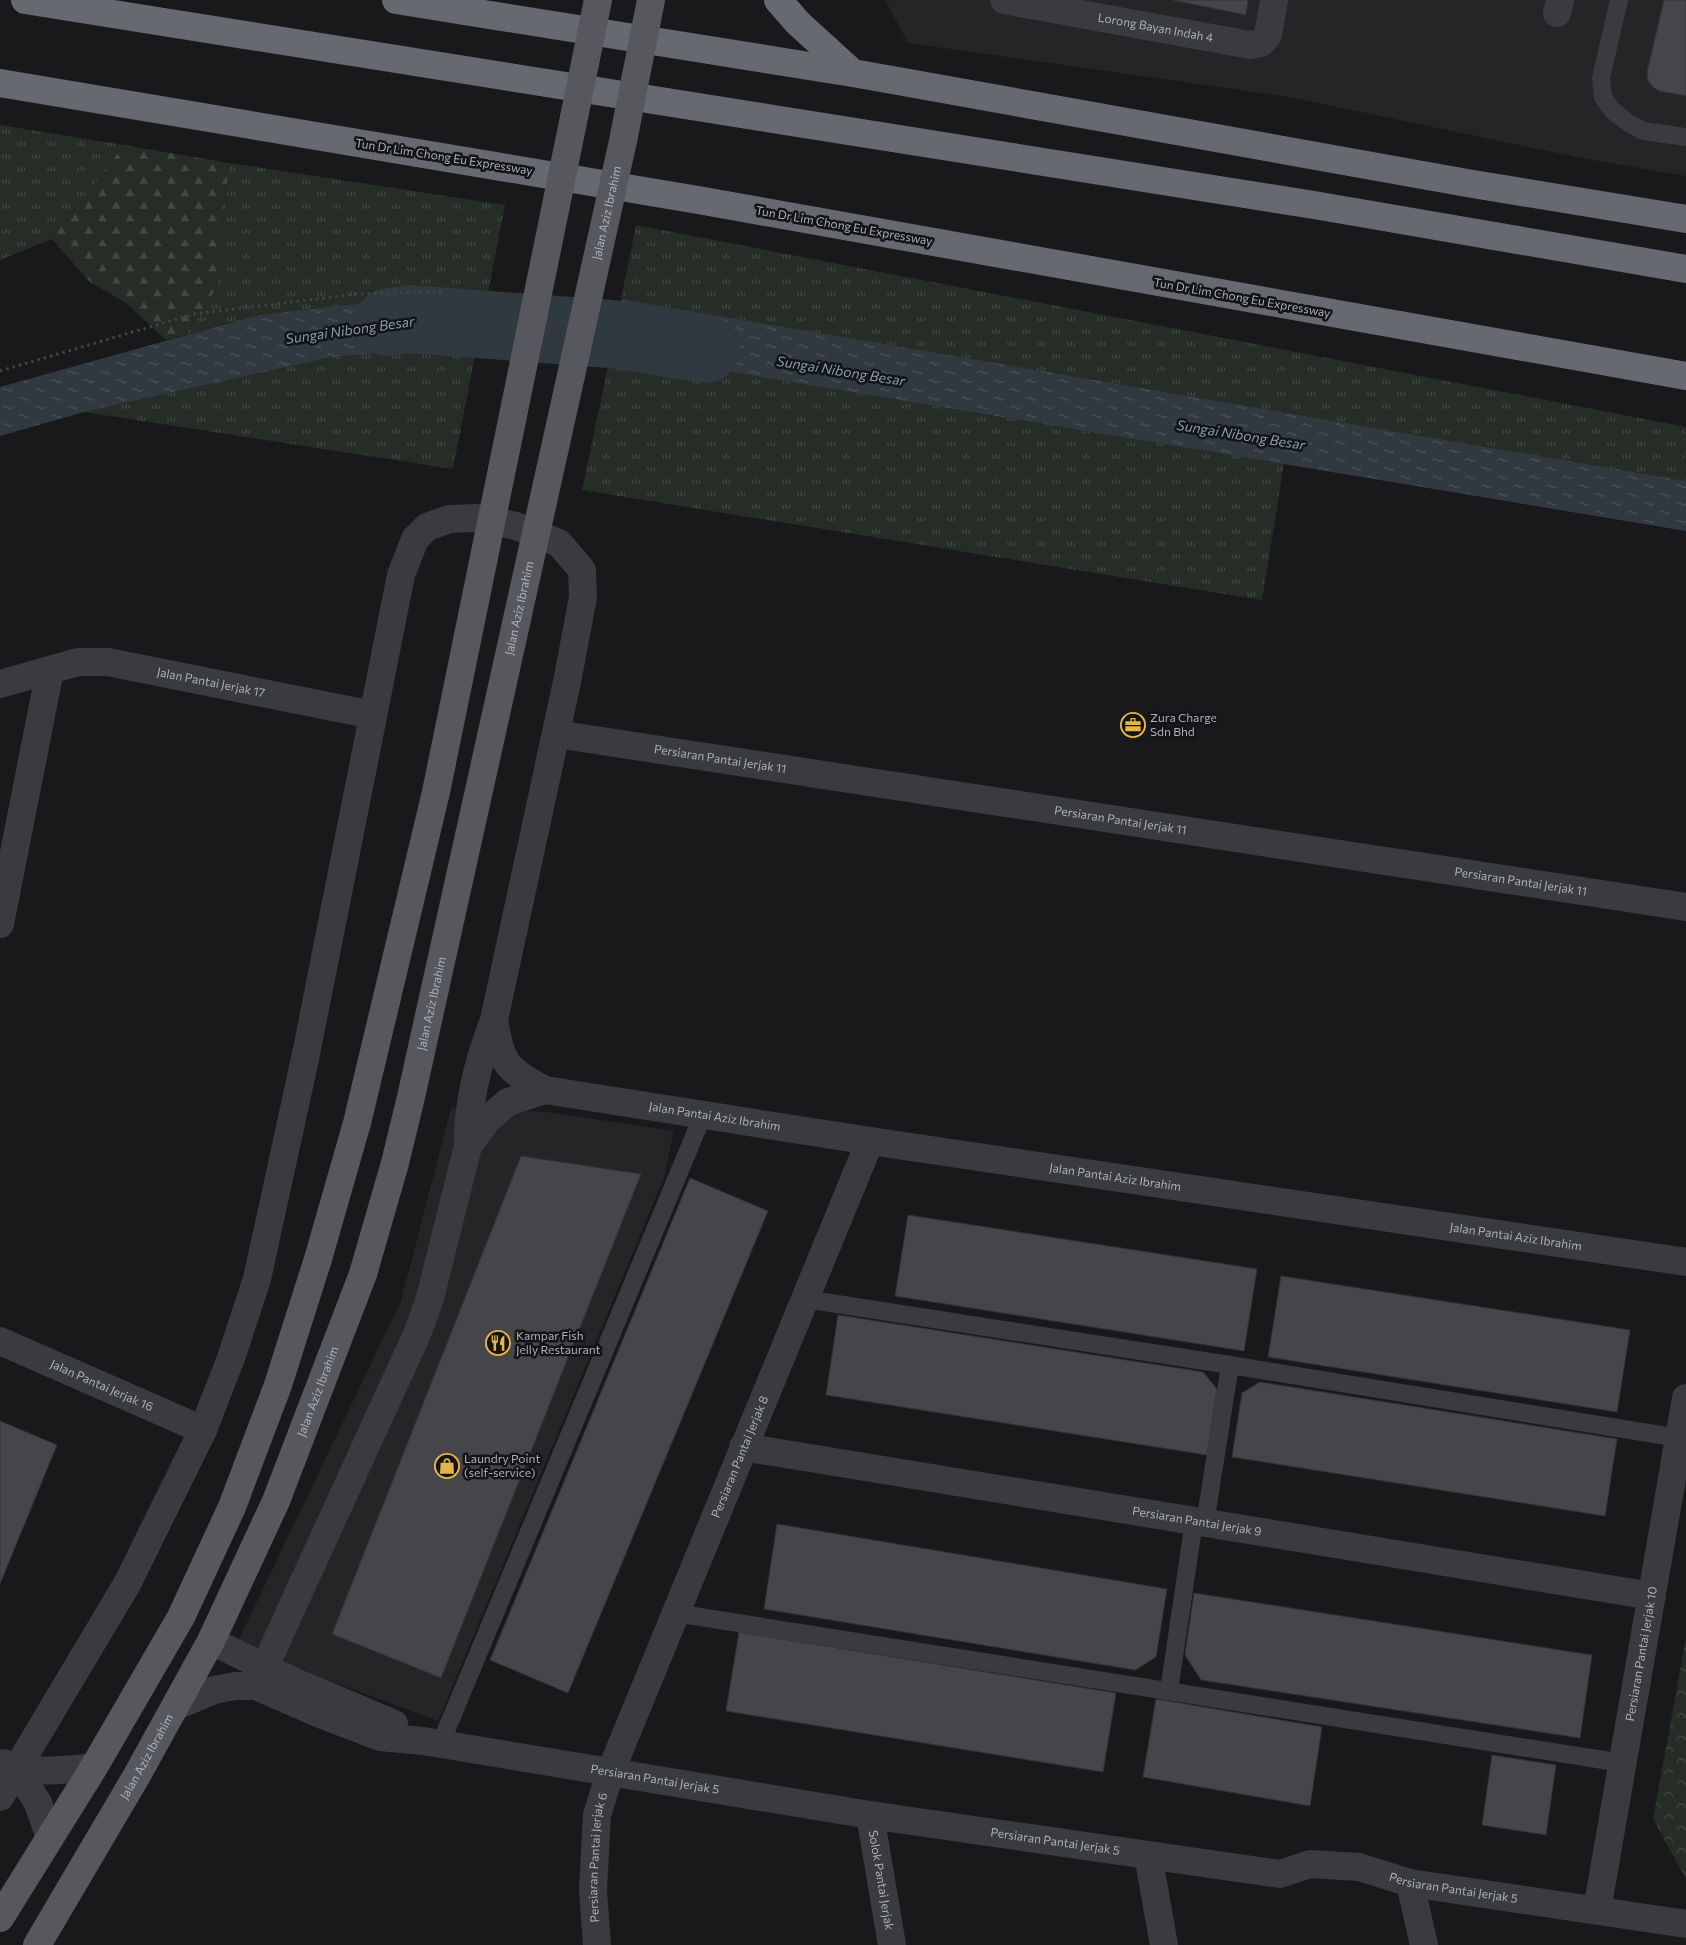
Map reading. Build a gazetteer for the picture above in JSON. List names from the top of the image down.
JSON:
{
  "streets": {
    "highway": ["Tun Dr Lim Chong Eu Expressway"],
    "main road": ["Jalan Aziz Ibrahim"],
    "street": [
      "Lorong Bayan Indah 4",
      "Jalan Pantai Jerjak 17",
      "Persiaran Pantai Jerjak 11",
      "Jalan Pantai Aziz Ibrahim",
      "Jalan Pantai Jerjak 16",
      "Persiaran Pantai Jerjak 8",
      "Persiaran Pantai Jerjak 9",
      "Persiaran Pantai Jerjak 10",
      "Persiaran Pantai Jerjak 5",
      "Persiaran Pantai Jerjak 6",
      "Solok Pantai Jerjak"
    ]
  },
  "crossings": [
    ["Jalan Aziz Ibrahim", "Persiaran Pantai Jerjak 5"],
    ["Jalan Pantai Aziz Ibrahim", "Persiaran Pantai Jerjak 8"],
    ["Persiaran Pantai Jerjak 8", "Persiaran Pantai Jerjak 9"],
    ["Persiaran Pantai Jerjak 8", "Persiaran Pantai Jerjak 5"],
    ["Persiaran Pantai Jerjak 8", "Persiaran Pantai Jerjak 6"],
    ["Persiaran Pantai Jerjak 9", "Persiaran Pantai Jerjak 10"],
    ["Persiaran Pantai Jerjak 10", "Persiaran Pantai Jerjak 5"],
    ["Persiaran Pantai Jerjak 5", "Persiaran Pantai Jerjak 6"],
    ["Persiaran Pantai Jerjak 5", "Solok Pantai Jerjak"]
  ],
  "water": ["Sungai Nibong Besar"],
  "places": {
    "office": ["Zura Charge Sdn Bhd"],
    "restaurant": ["Kampar Fish Jelly Restaurant"],
    "shop": ["Laundry Point (self-service)"]
  }
}
